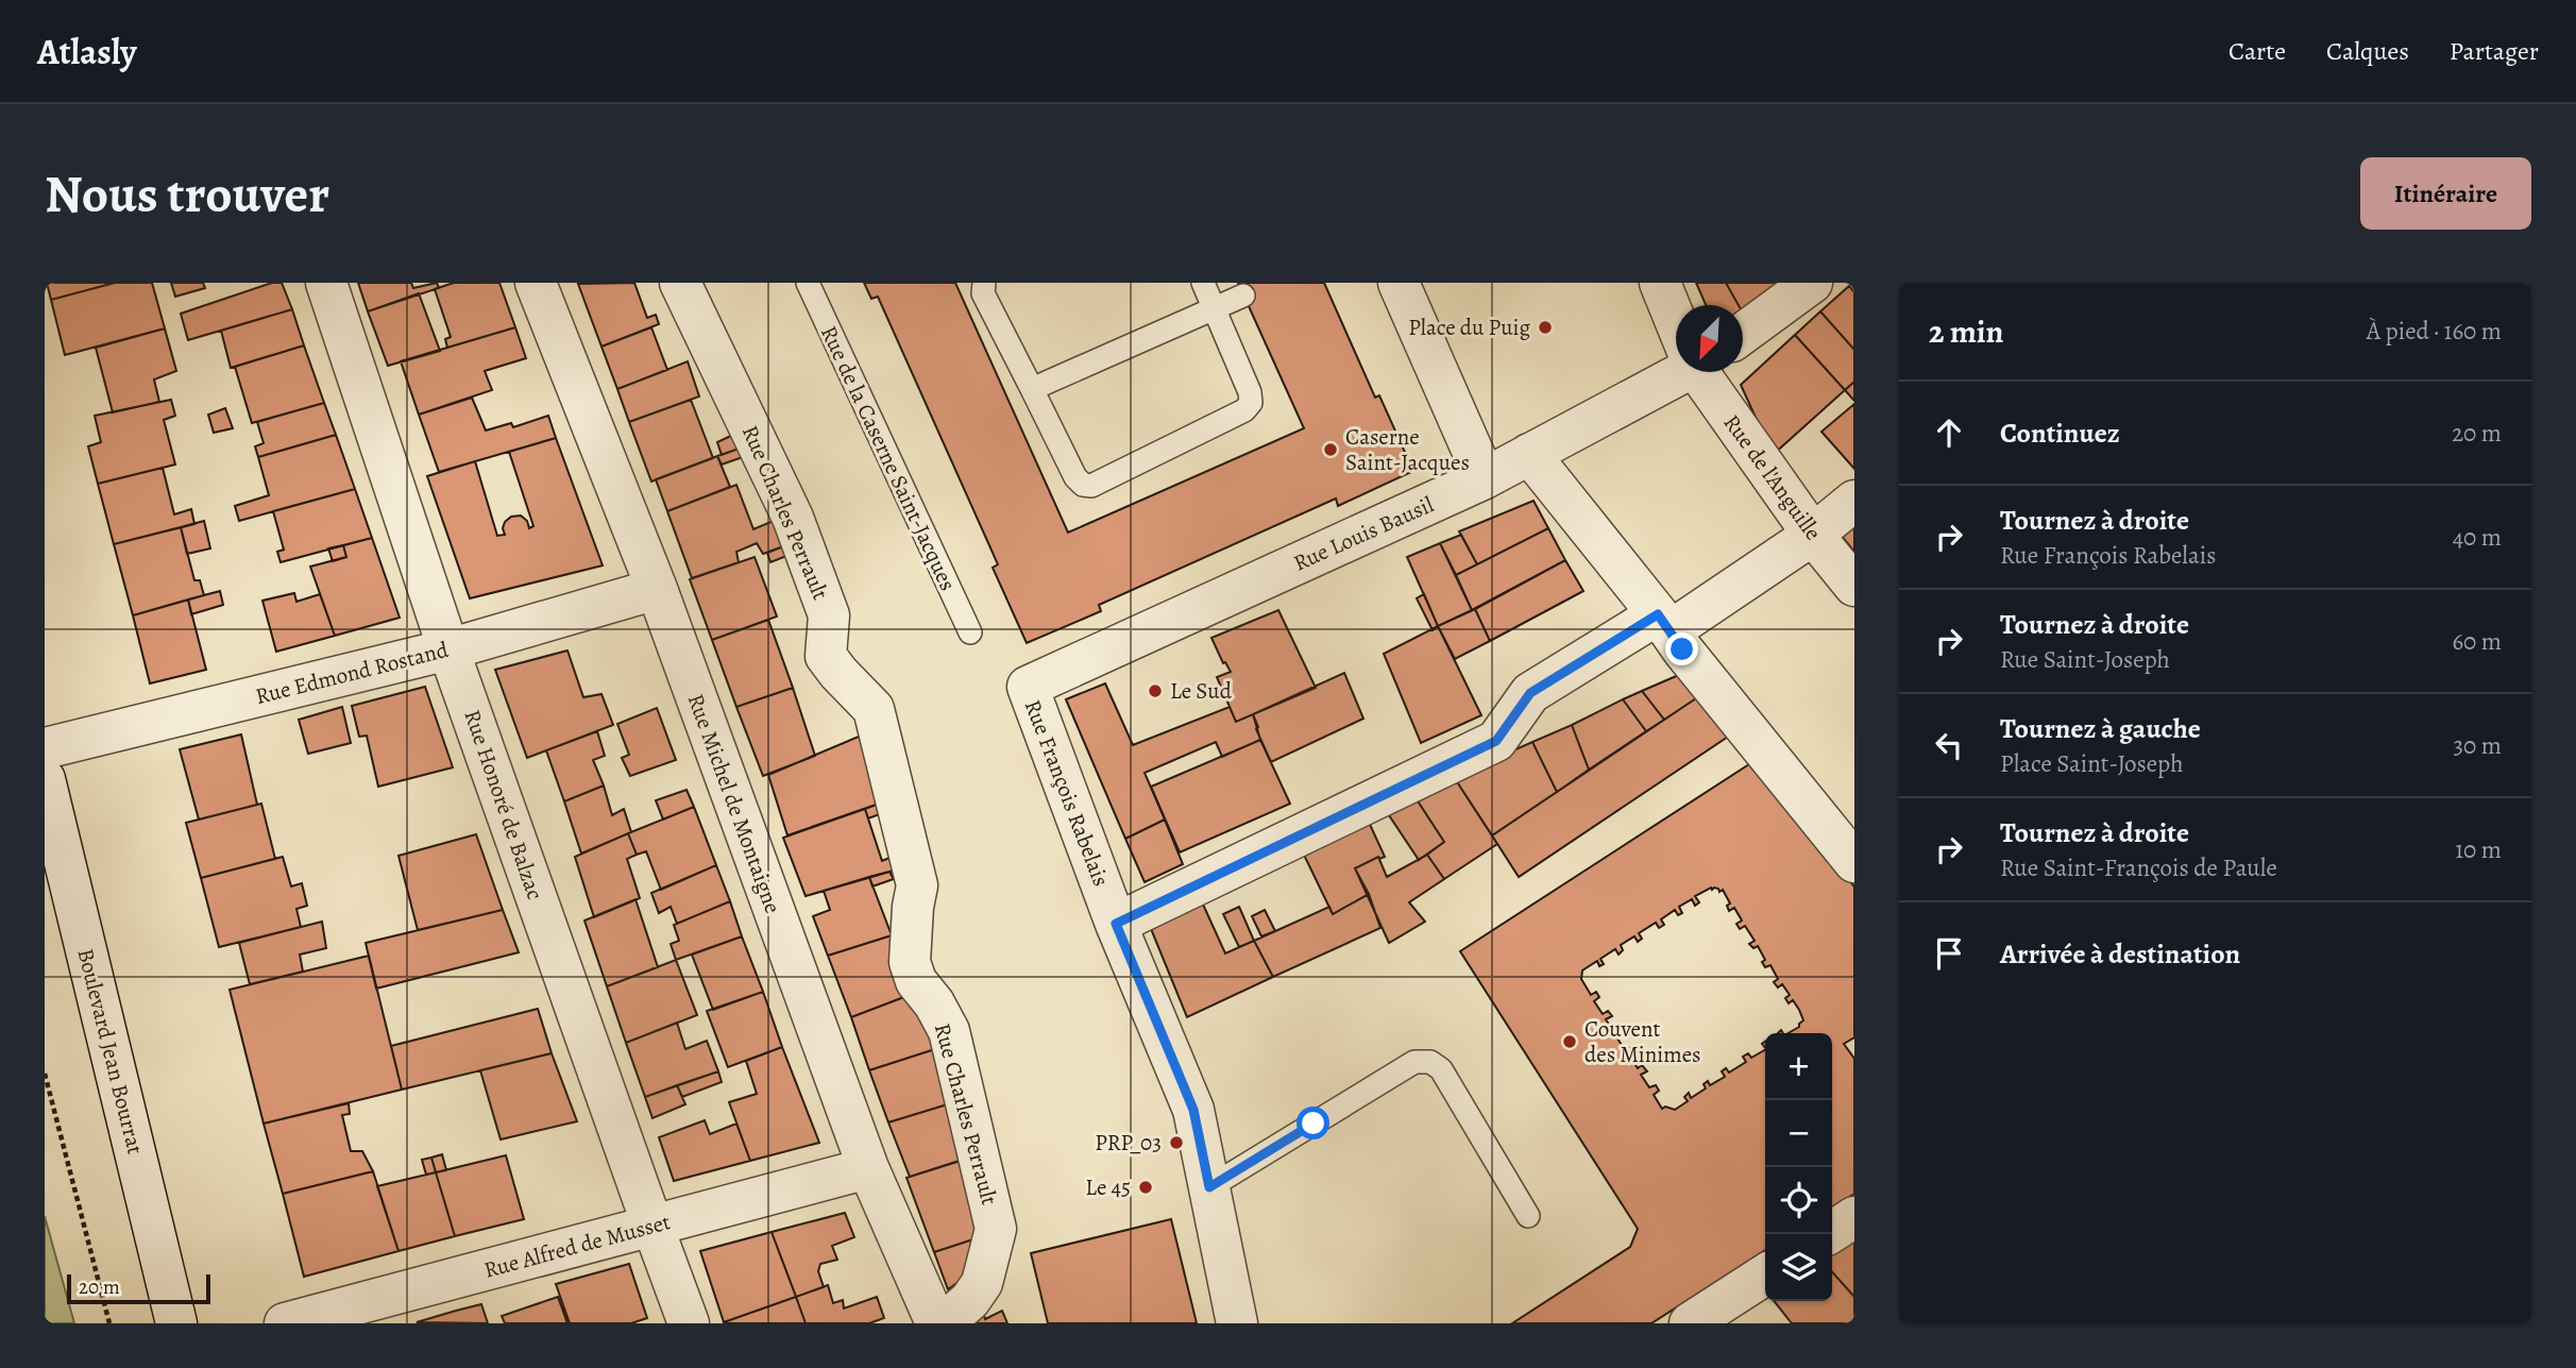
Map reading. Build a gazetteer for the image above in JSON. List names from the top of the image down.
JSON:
{
  "streets": {
    "street": [
      "Rue de l'Anguille",
      "Rue Charles Perrault",
      "Rue Louis Bausil",
      "Rue Edmond Rostand",
      "Rue François Rabelais",
      "Rue Michel de Montaigne",
      "Rue Honoré de Balzac",
      "Boulevard Jean Bourrat",
      "Rue Alfred de Musset"
    ],
    "lane": ["Rue de la Caserne Saint-Jacques"]
  },
  "crossings": [
    ["Rue Louis Bausil", "Rue François Rabelais"],
    ["Rue Edmond Rostand", "Rue Michel de Montaigne"],
    ["Rue Edmond Rostand", "Rue Honoré de Balzac"],
    ["Rue Michel de Montaigne", "Rue Alfred de Musset"],
    ["Rue Honoré de Balzac", "Rue Alfred de Musset"]
  ],
  "places": [
    "Place du Puig",
    "Caserne Saint-Jacques",
    "Le Sud",
    "Couvent des Minimes",
    "PRP_03",
    "Le 45"
  ],
  "scale_bar": "20 m",
  "north": "bottom left",
  "page": {
    "header": "Atlasly",
    "nav": ["Carte", "Calques", "Partager"],
    "buttons": "Itinéraire",
    "title": "Nous trouver",
    "heading": ["2 min", "À pied · 160 m"],
    "list": [
      ["Continuez", "20 m"],
      ["Tournez à droite", "Rue François Rabelais", "40 m"],
      ["Tournez à droite", "Rue Saint-Joseph", "60 m"],
      ["Tournez à gauche", "Place Saint-Joseph", "30 m"],
      ["Tournez à droite", "Rue Saint-François de Paule", "10 m"],
      "Arrivée à destination"
    ],
    "map_buttons": ["+", "−"],
    "scale": "20 m"
  }
}
